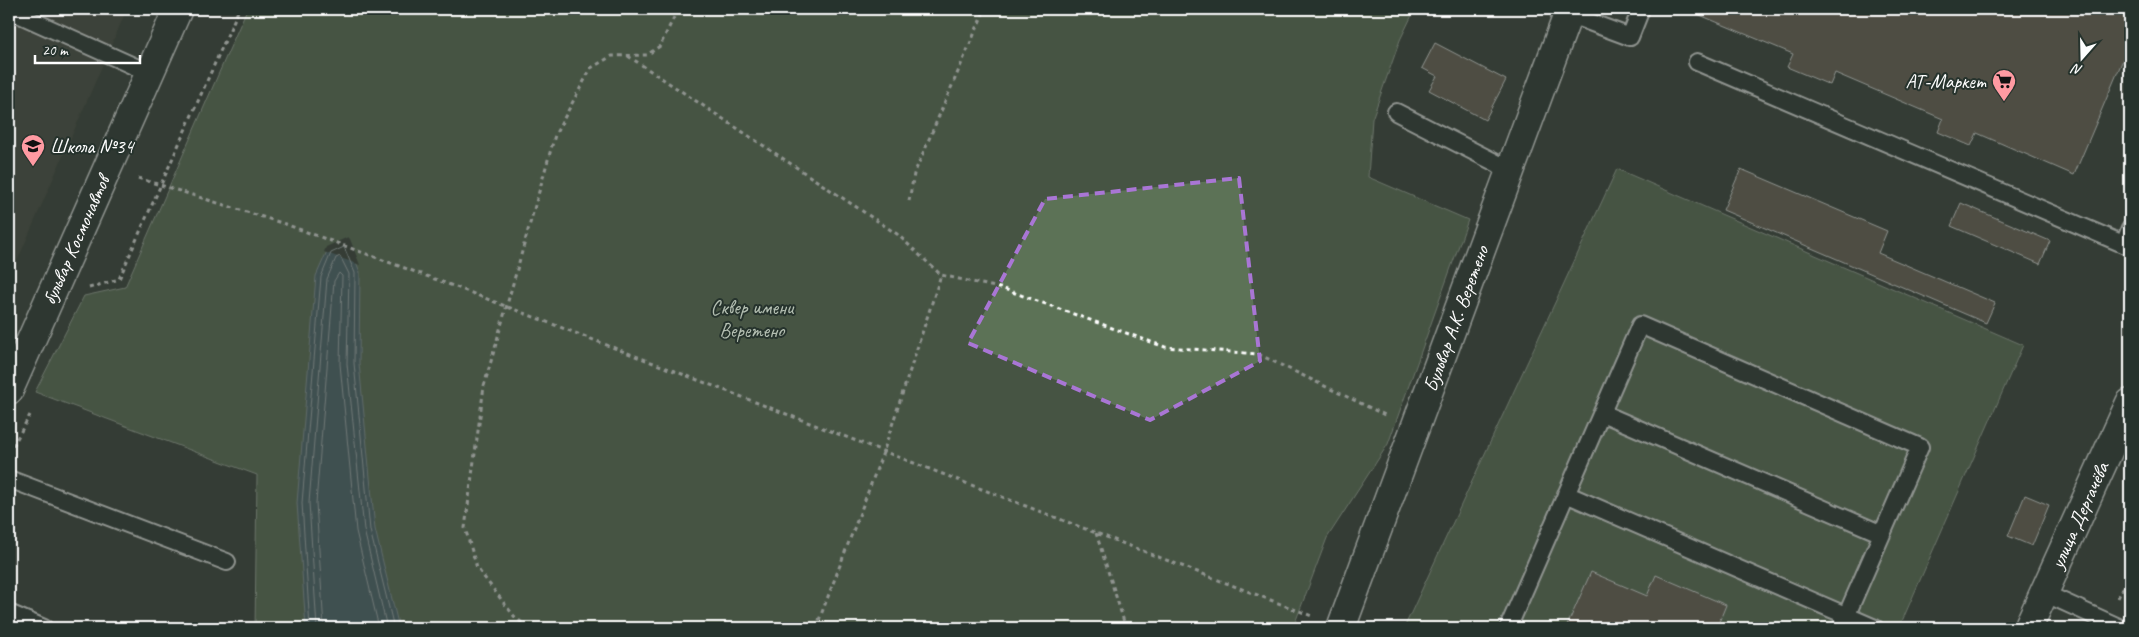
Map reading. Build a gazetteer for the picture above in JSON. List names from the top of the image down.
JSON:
{
  "streets": {
    "street": ["бульвар Космонавтов", "Бульвар А.К. Веретено", "улица Дергачёва"]
  },
  "parks": ["Сквер имени Веретено"],
  "places": {
    "supermarket": ["АТ-Маркет"],
    "school or university": ["Школа №34"]
  },
  "scale_bar": "20 m",
  "north": "bottom"
}
